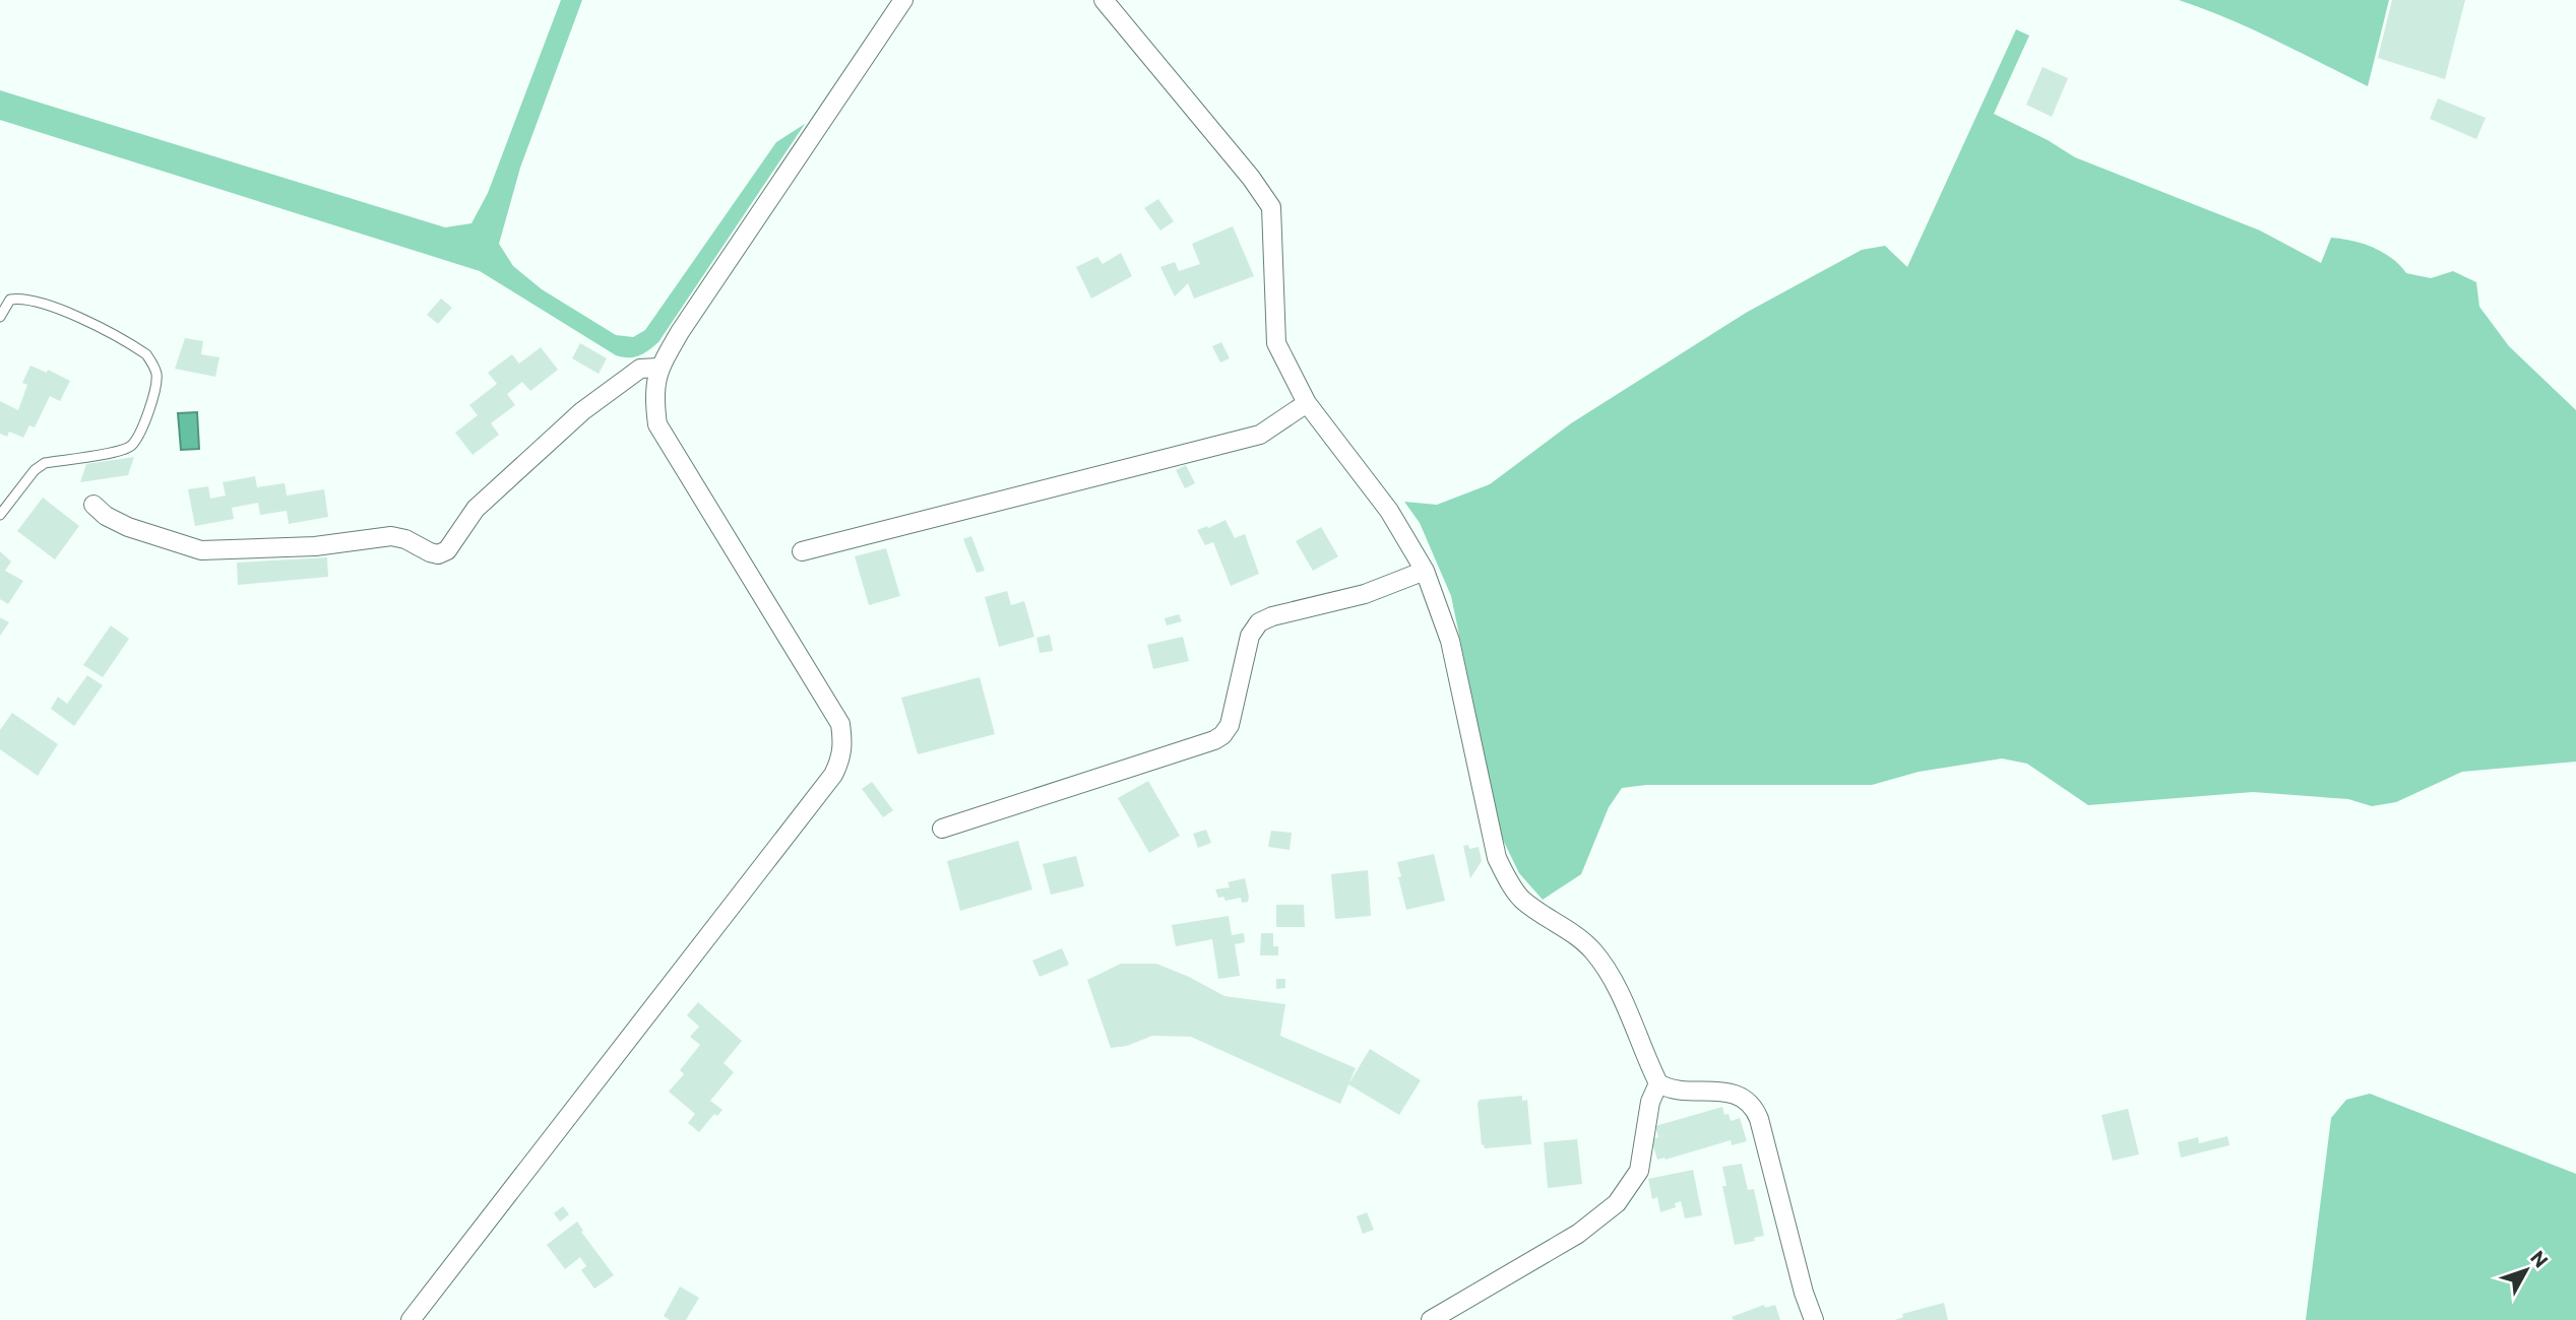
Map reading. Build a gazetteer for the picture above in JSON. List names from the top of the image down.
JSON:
{
  "north": "top right"
}
